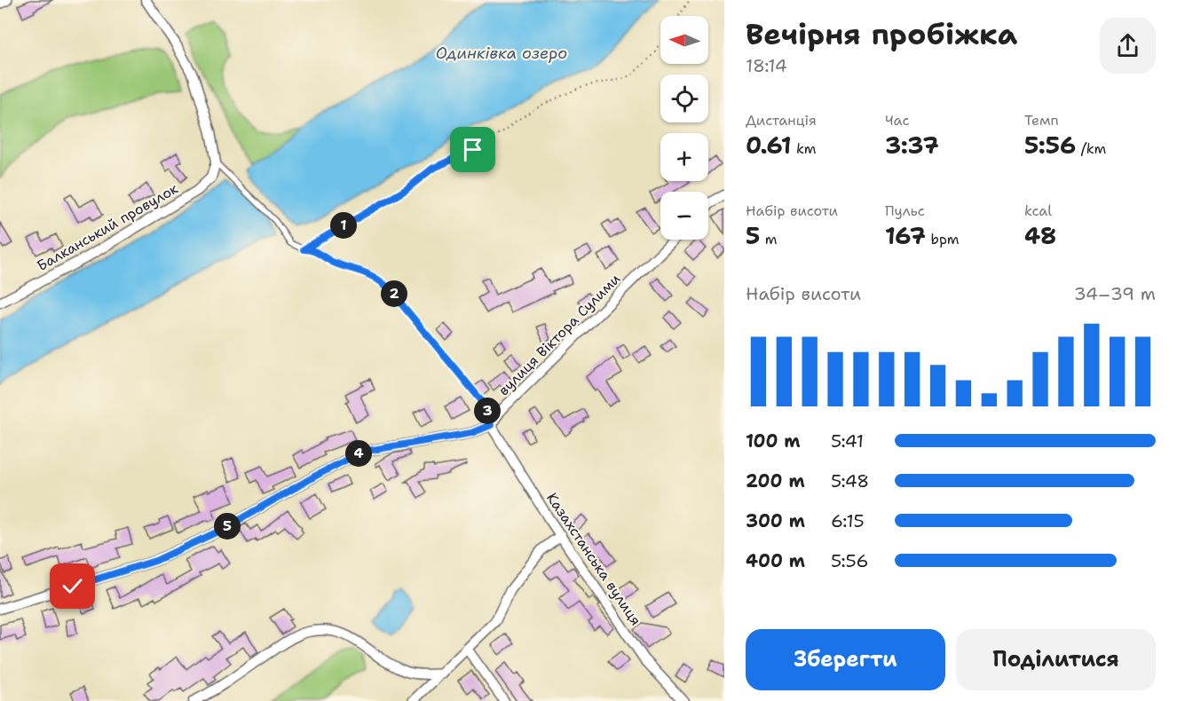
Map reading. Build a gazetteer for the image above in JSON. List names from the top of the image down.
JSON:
{
  "streets": {
    "street": ["Балканський провулок", "вулиця Віктора Сулими", "Казахстанська вулиця"]
  },
  "crossings": [
    ["вулиця Віктора Сулими", "Казахстанська вулиця"]
  ],
  "water": ["Одинківка озеро"],
  "north": "left",
  "page": {
    "heading": ["Вечірня пробіжка", "18:14"],
    "map_buttons": ["+", "−"],
    "stats": [
      ["Дистанція", "0.61 km"],
      ["Час", "3:37"],
      ["Темп", "5:56 /km"],
      ["Набір висоти", "5 m"],
      ["Пульс", "167 bpm"],
      ["kcal", "48"]
    ],
    "pins": [
      "1",
      "2",
      "3",
      "4",
      "5"
    ],
    "chart": ["Набір висоти", "34–39 m"],
    "list": [
      {
        "name": "100 m",
        "note": "5:41"
      },
      {
        "name": "200 m",
        "note": "5:48"
      },
      {
        "name": "300 m",
        "note": "6:15"
      },
      {
        "name": "400 m",
        "note": "5:56"
      }
    ],
    "buttons": ["Зберегти", "Поділитися"]
  }
}
